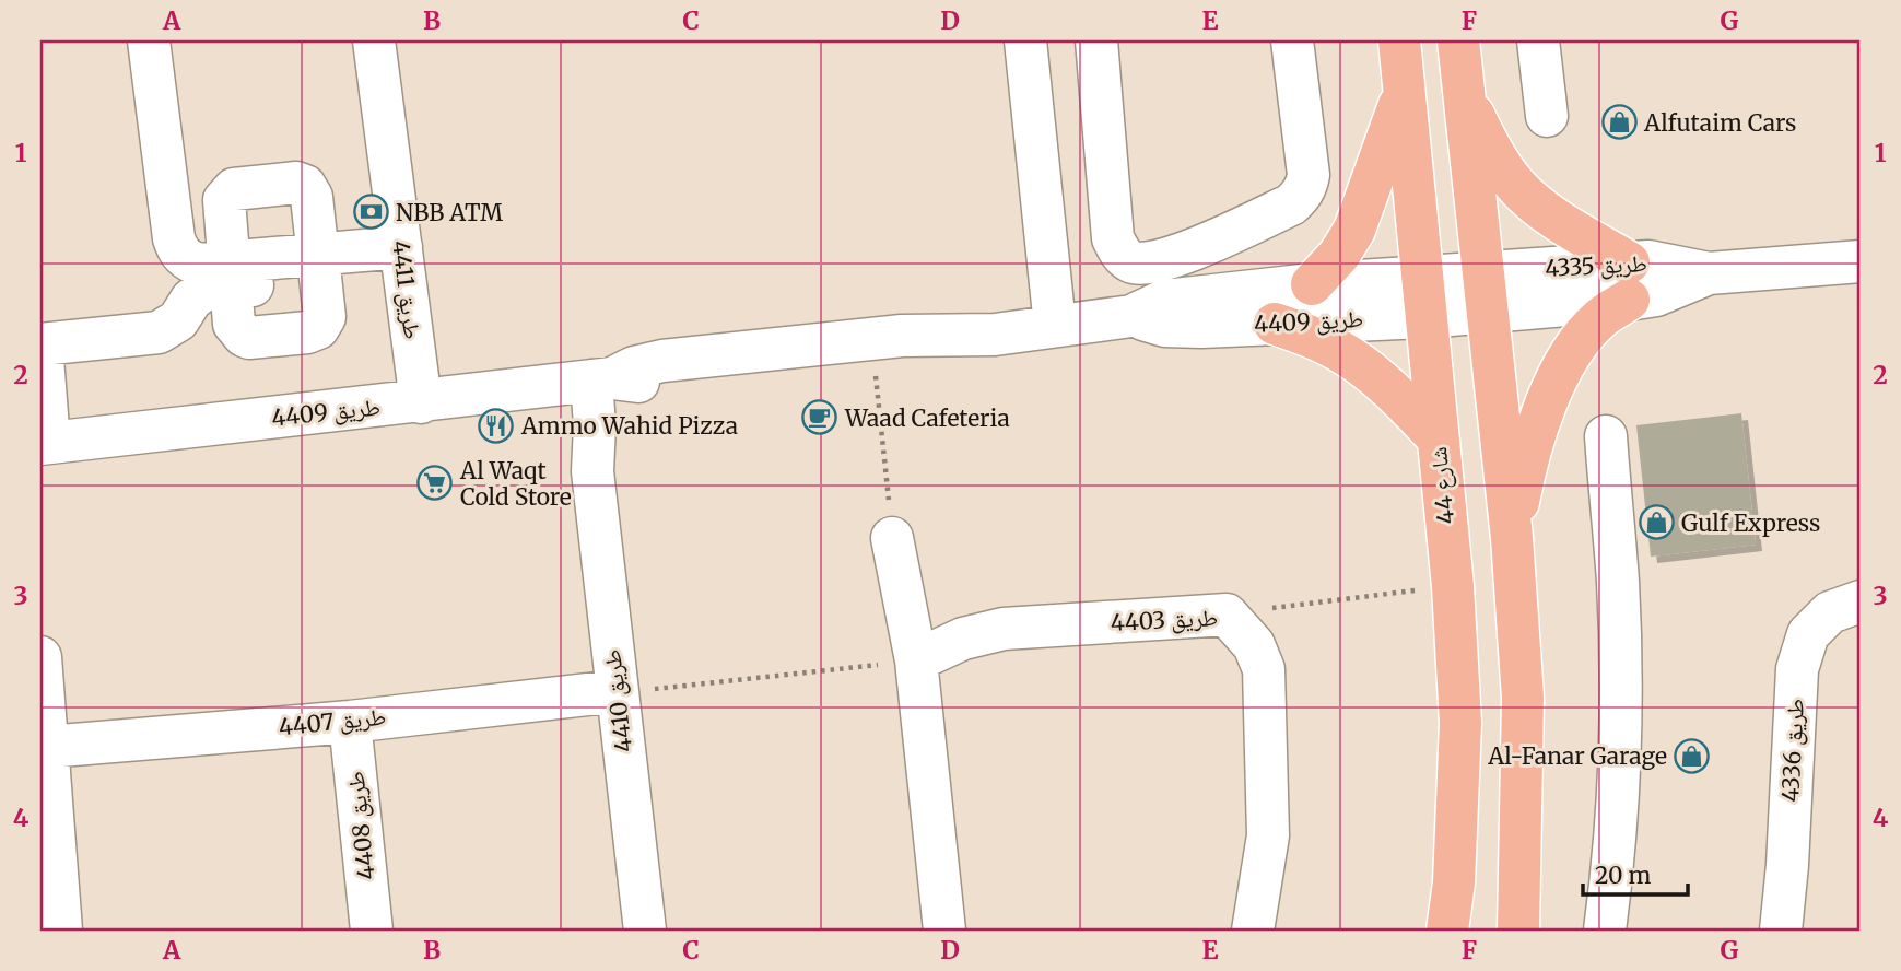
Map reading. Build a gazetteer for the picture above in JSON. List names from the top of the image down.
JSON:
{
  "streets": {
    "main road": ["شارع 44"],
    "street": [
      "طريق 4335",
      "طريق 4411",
      "طريق 4409",
      "طريق 4403",
      "طريق 4410",
      "طريق 4407",
      "طريق 4336",
      "طريق 4408"
    ]
  },
  "crossings": [
    ["طريق 4335", "طريق 4409"],
    ["طريق 4411", "طريق 4409"],
    ["طريق 4409", "شارع 44"],
    ["طريق 4409", "طريق 4410"],
    ["طريق 4410", "طريق 4407"],
    ["طريق 4407", "طريق 4408"]
  ],
  "places": {
    "shop": ["Alfutaim Cars", "Gulf Express", "Al-Fanar Garage"],
    "bank": ["NBB ATM"],
    "cafe": ["Waad Cafeteria"],
    "restaurant": ["Ammo Wahid Pizza"],
    "supermarket": ["Al Waqt Cold Store"]
  },
  "scale_bar": "20 m",
  "grid": {
    "columns": [
      "A",
      "B",
      "C",
      "D",
      "E",
      "F",
      "G"
    ],
    "rows": [
      "1",
      "2",
      "3",
      "4"
    ]
  }
}
